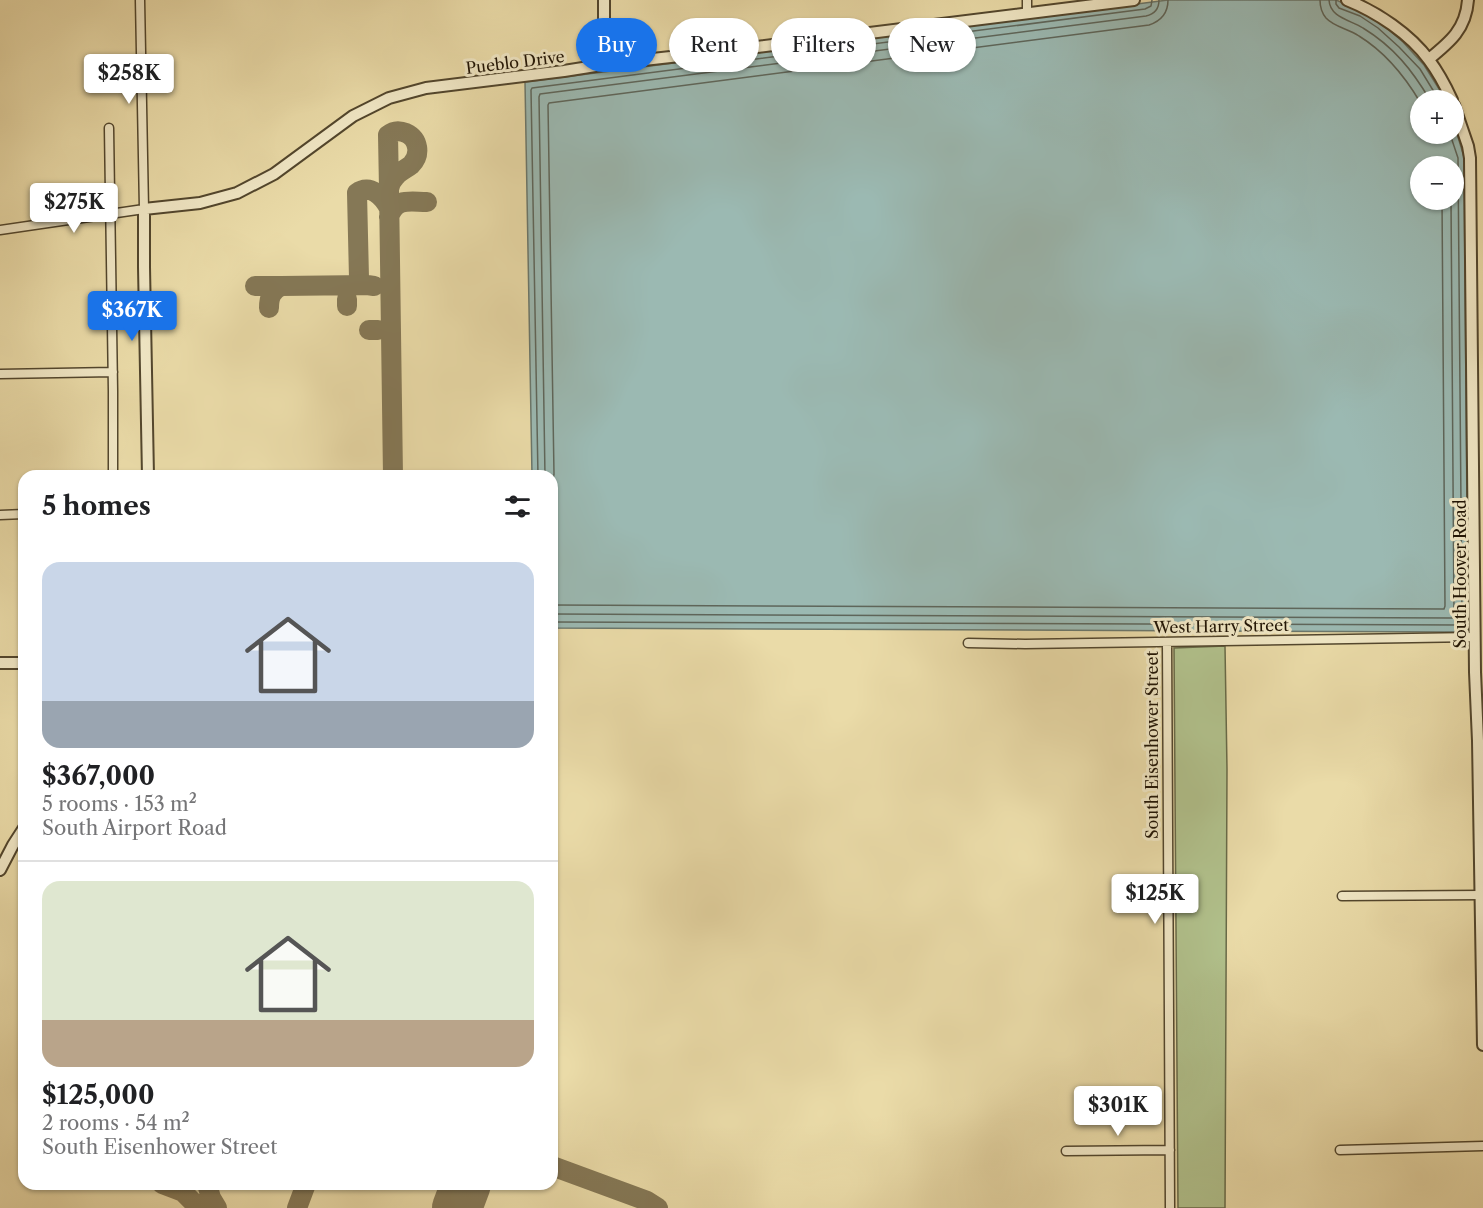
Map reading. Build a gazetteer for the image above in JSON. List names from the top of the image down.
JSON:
{
  "streets": {
    "street": [
      "Pueblo Drive",
      "South Hoover Road",
      "West Harry Street",
      "South Eisenhower Street"
    ]
  },
  "crossings": [
    ["South Hoover Road", "West Harry Street"],
    ["West Harry Street", "South Eisenhower Street"]
  ],
  "page": {
    "chip": [
      "Buy",
      "Rent",
      "Filters",
      "New"
    ],
    "price": [
      "$258K",
      "$275K",
      "$367K",
      "$125K",
      "$301K"
    ],
    "map_buttons": ["+", "−"],
    "heading": "5 homes",
    "list": [
      {
        "name": "$367,000",
        "note": "5 rooms · 153 m² · South Airport Road"
      },
      {
        "name": "$125,000",
        "note": "2 rooms · 54 m² · South Eisenhower Street"
      }
    ]
  }
}
